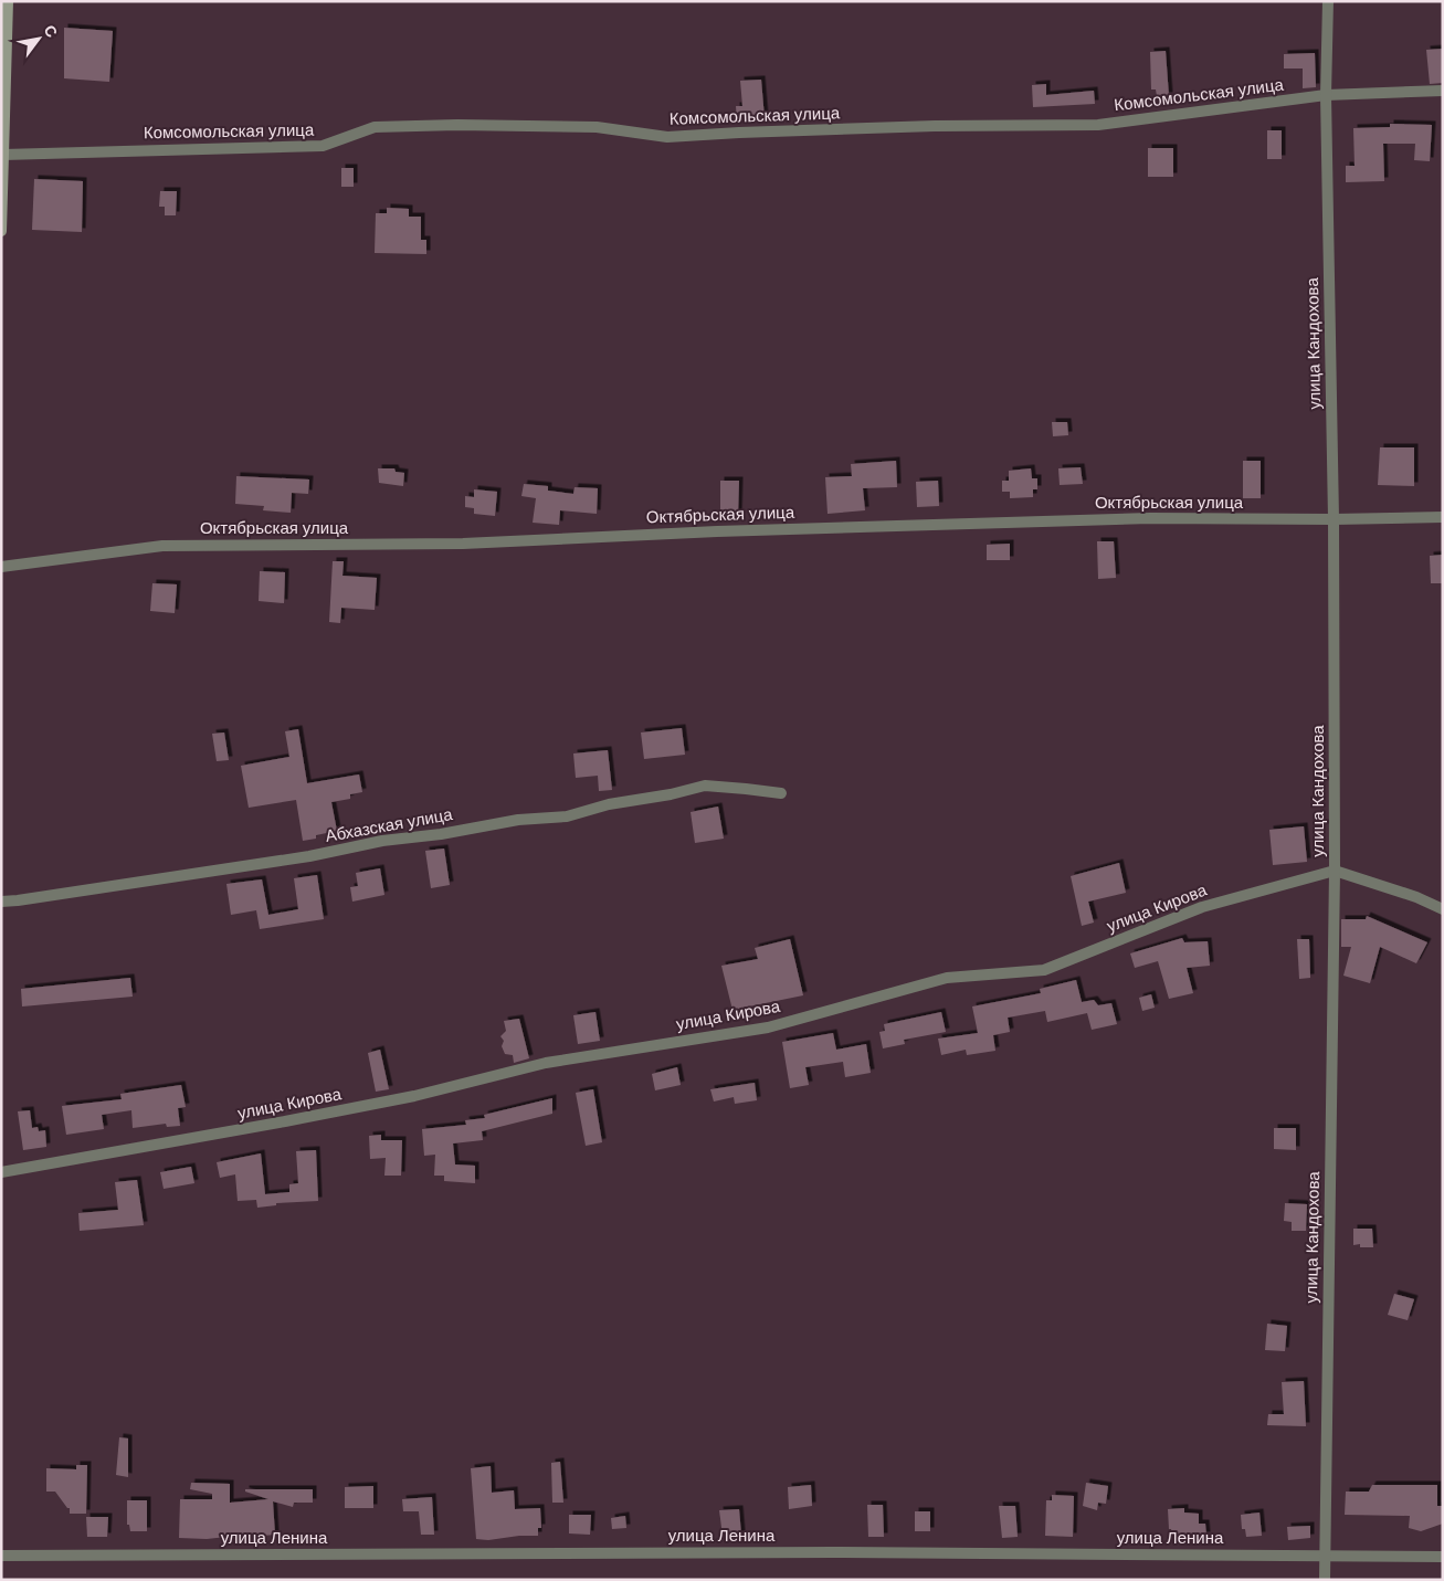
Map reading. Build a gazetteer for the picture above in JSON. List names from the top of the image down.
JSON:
{
  "streets": {
    "street": [
      "Комсомольская улица",
      "улица Кандохова",
      "Октябрьская улица",
      "Абхазская улица",
      "улица Кирова",
      "улица Ленина"
    ]
  },
  "crossings": [
    ["Комсомольская улица", "улица Кандохова"],
    ["улица Кандохова", "Октябрьская улица"],
    ["улица Кандохова", "улица Кирова"],
    ["улица Кандохова", "улица Ленина"]
  ],
  "north": "top right"
}
